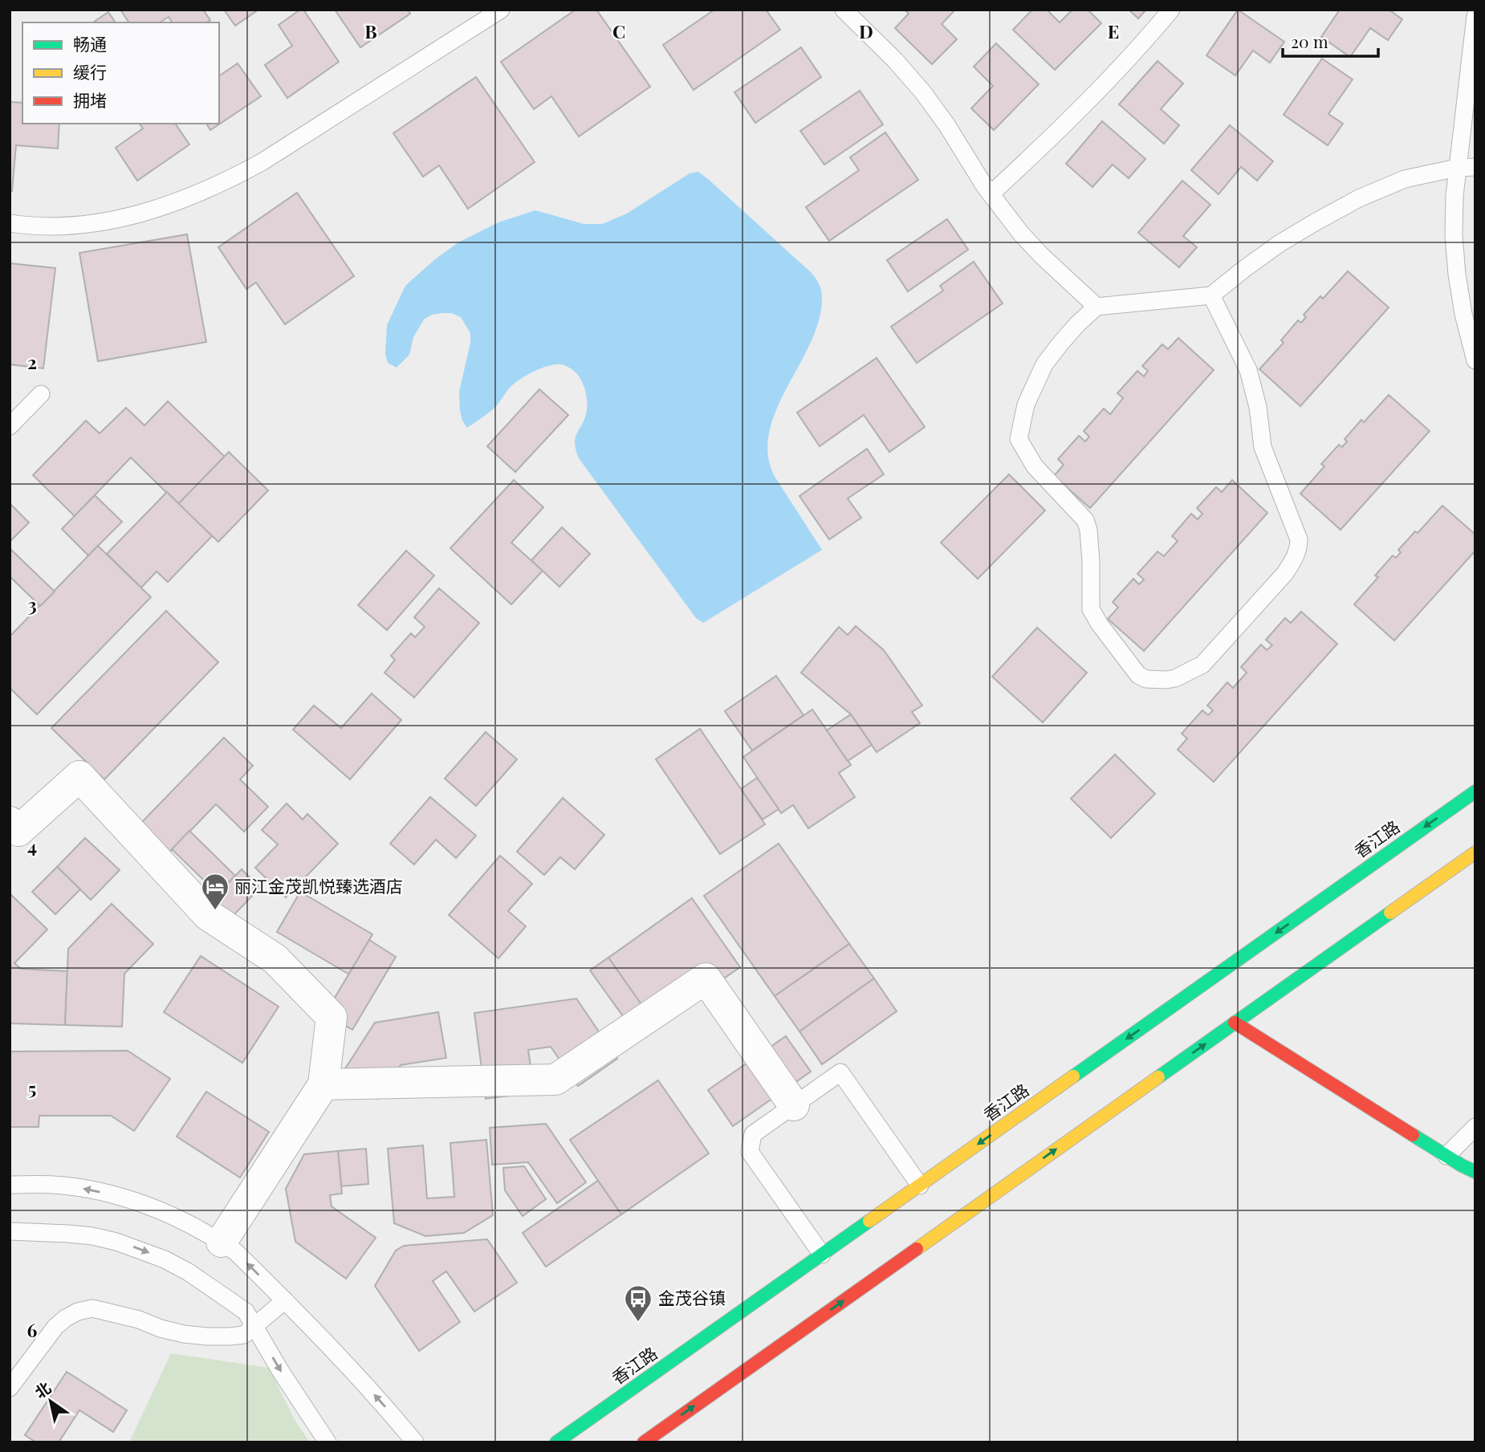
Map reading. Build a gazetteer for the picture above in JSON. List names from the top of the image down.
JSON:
{
  "streets": {
    "main road": ["香江路"]
  },
  "places": {
    "hotel": ["丽江金茂凯悦臻选酒店"],
    "bus stop": ["金茂谷镇"]
  },
  "legend": ["畅通", "缓行", "拥堵"],
  "scale_bar": "20 m",
  "north": "top left",
  "grid": {
    "columns": [
      "B",
      "C",
      "D",
      "E"
    ],
    "rows": [
      "2",
      "3",
      "4",
      "5",
      "6"
    ]
  }
}
